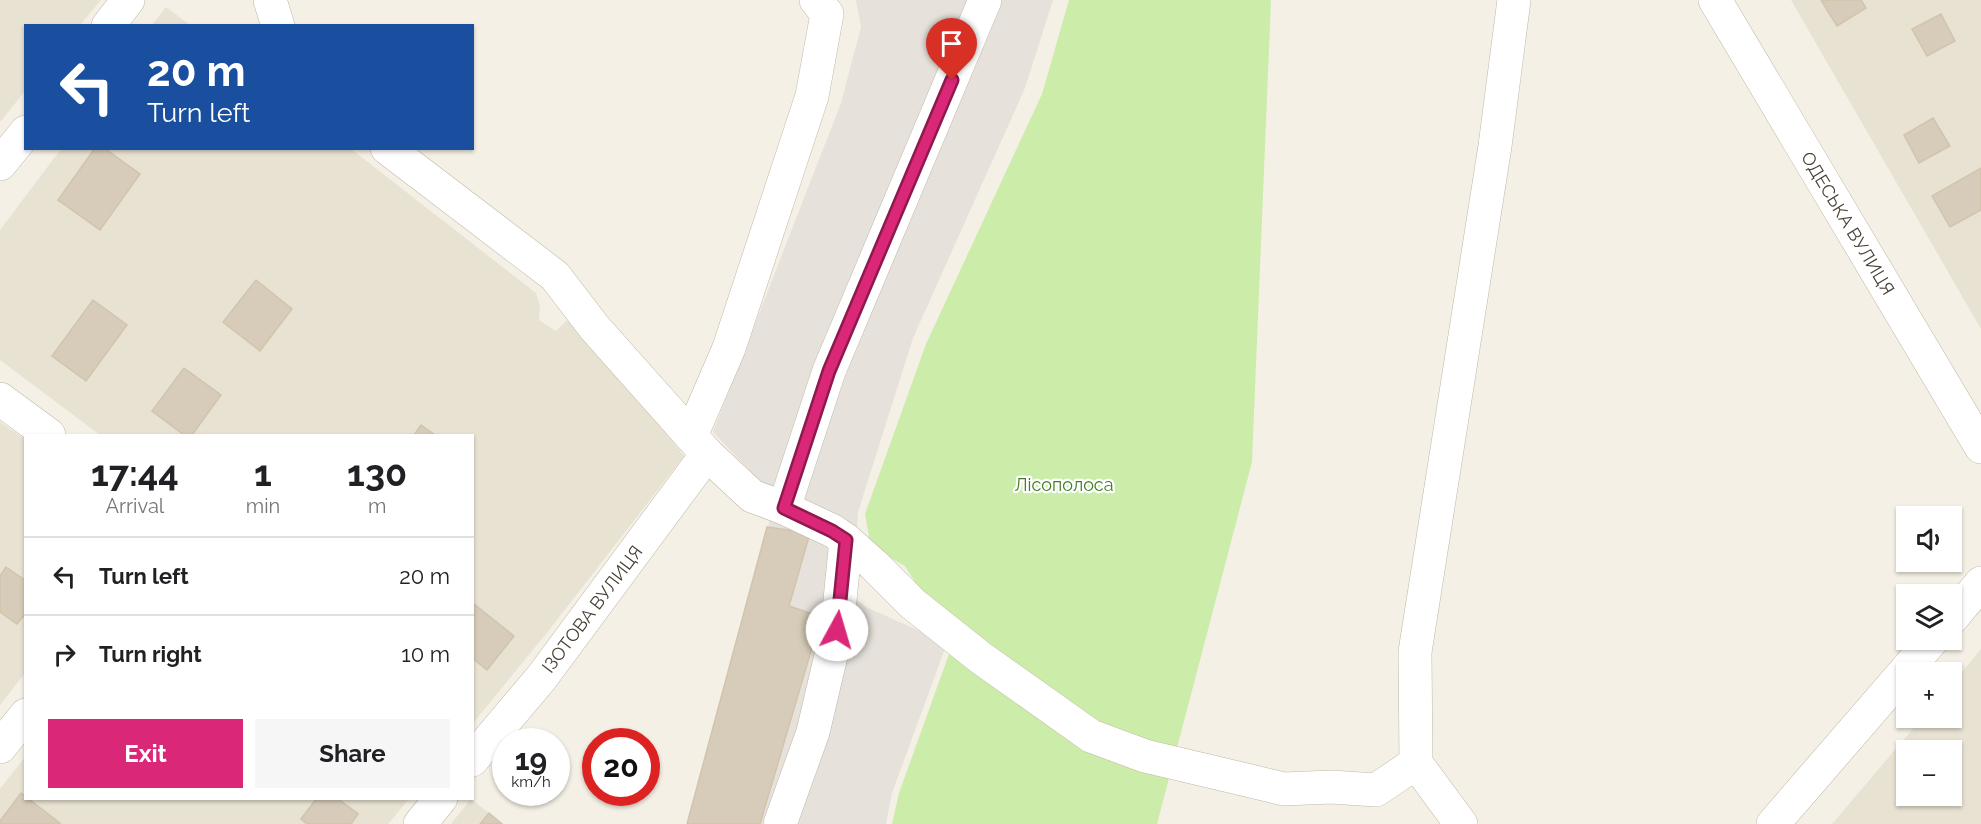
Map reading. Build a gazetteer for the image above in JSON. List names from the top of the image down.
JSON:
{
  "streets": {
    "street": ["ОДЕСЬКА ВУЛИЦЯ", "ІЗОТОВА ВУЛИЦЯ"]
  },
  "parks": ["Лісополоса"],
  "page": {
    "turn": ["20 m", "Turn left"],
    "eta": [
      "17:44",
      "Arrival",
      "1",
      "min",
      "130",
      "m"
    ],
    "map_buttons": ["+", "−"],
    "list": [
      {
        "name": "Turn left",
        "value": "20 m"
      },
      {
        "name": "Turn right",
        "value": "10 m"
      }
    ],
    "buttons": ["Exit", "Share"],
    "speed": "19 km/h",
    "limit": "20"
  }
}
